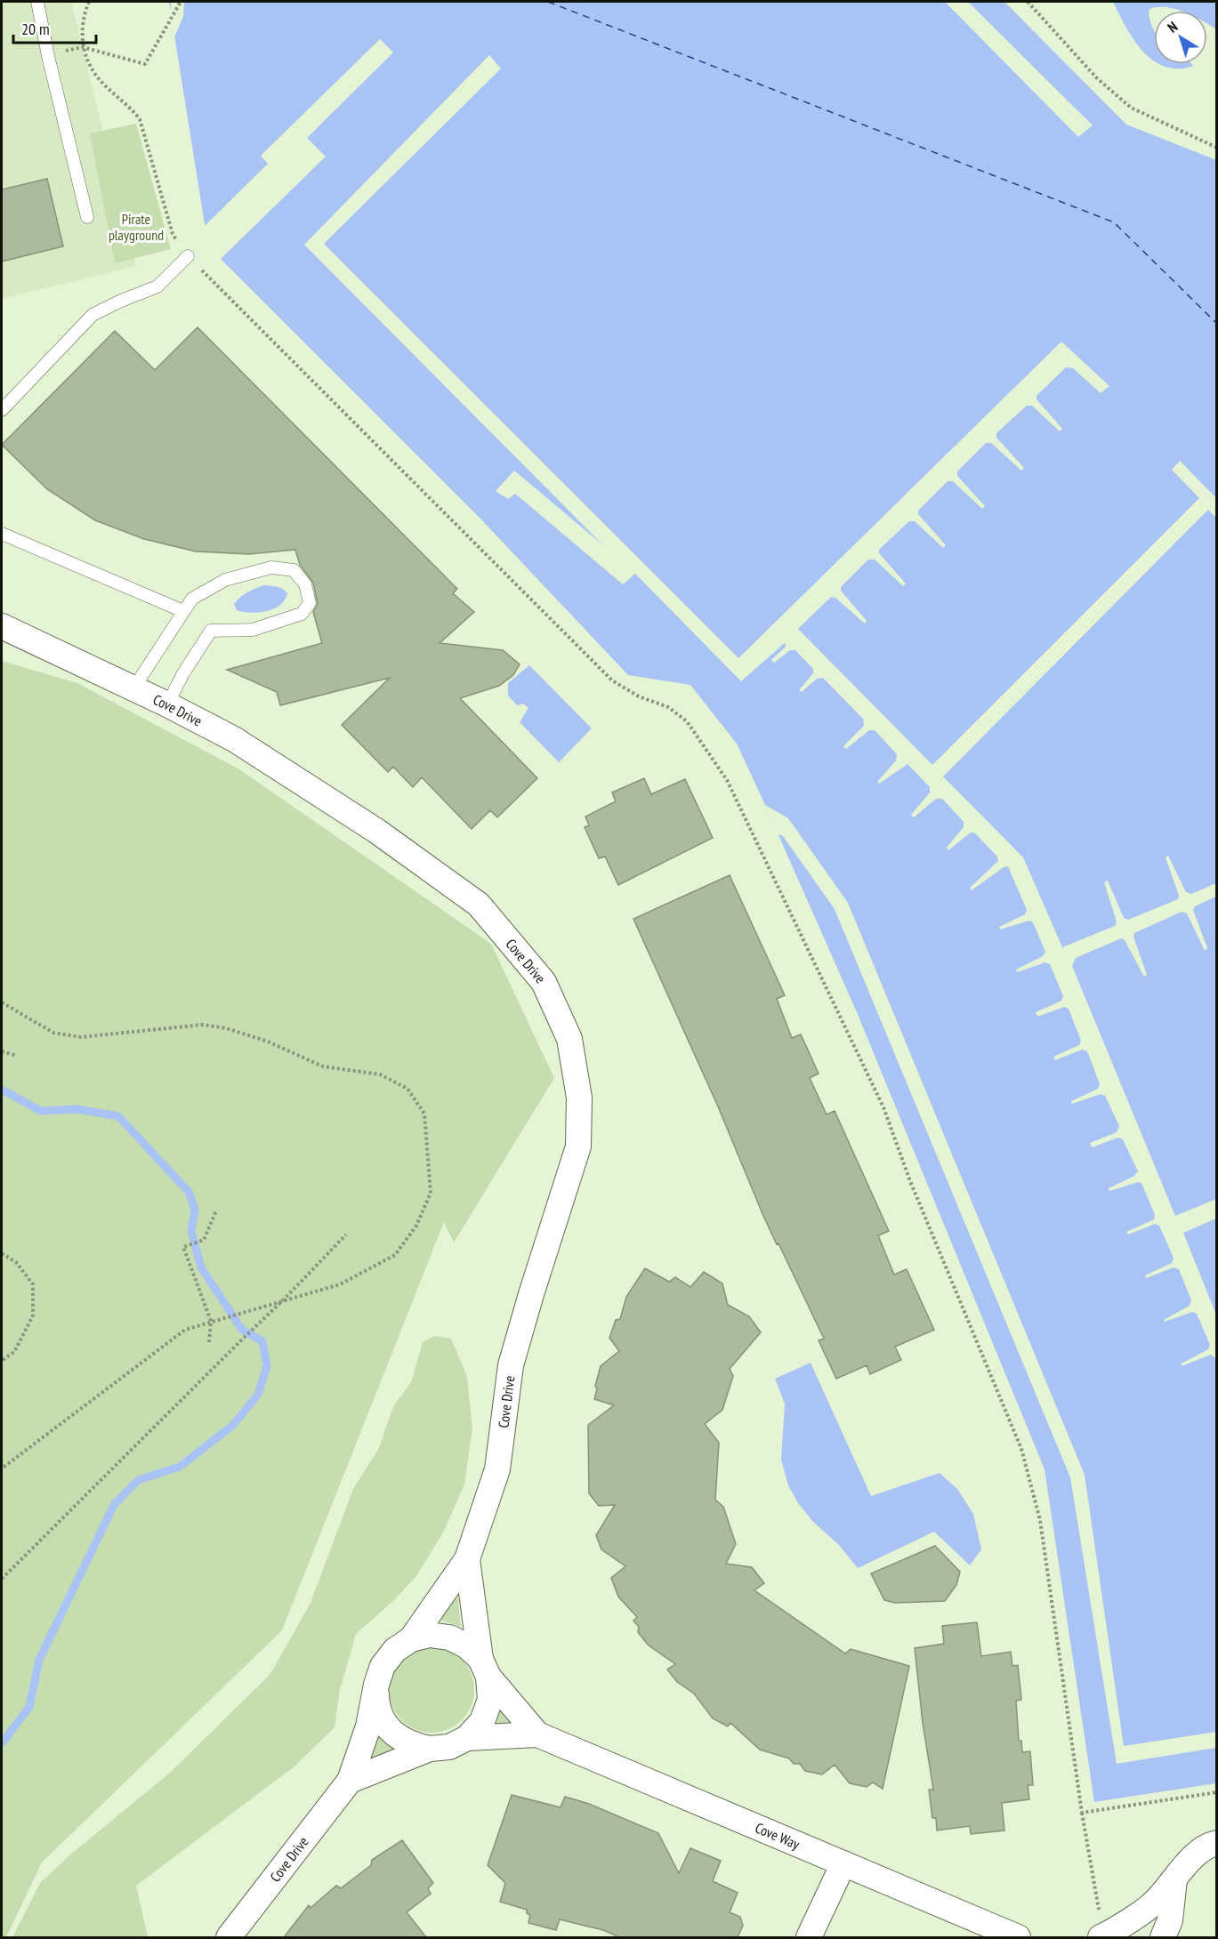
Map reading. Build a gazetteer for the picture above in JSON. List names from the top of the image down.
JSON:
{
  "streets": {
    "street": ["Cove Drive", "Cove Way"]
  },
  "crossings": [
    ["Cove Drive", "Cove Way"]
  ],
  "parks": ["Pirate playground"],
  "scale_bar": "20 m",
  "north": "top left"
}
